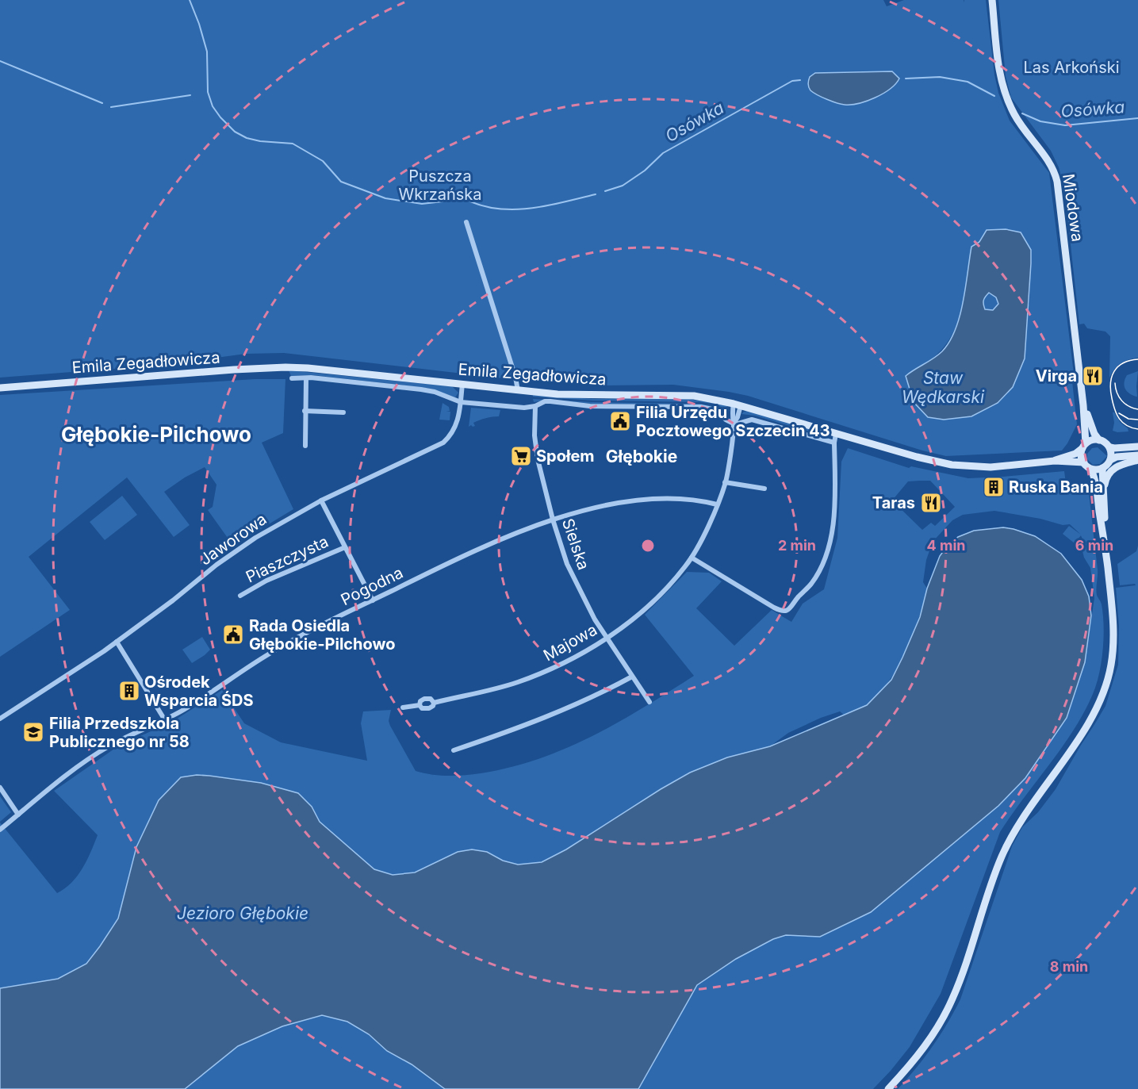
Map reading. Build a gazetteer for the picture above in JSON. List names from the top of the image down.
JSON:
{
  "streets": {
    "street": [
      "Miodowa",
      "Emila Zegadłowicza",
      "Jaworowa",
      "Sielska",
      "Piaszczysta",
      "Pogodna",
      "Majowa"
    ]
  },
  "crossings": [
    ["Miodowa", "Emila Zegadłowicza"],
    ["Emila Zegadłowicza", "Jaworowa"],
    ["Emila Zegadłowicza", "Majowa"],
    ["Jaworowa", "Piaszczysta"],
    ["Sielska", "Pogodna"],
    ["Sielska", "Majowa"],
    ["Piaszczysta", "Pogodna"],
    ["Pogodna", "Majowa"]
  ],
  "districts": ["Głębokie-Pilchowo", "Głębokie"],
  "water": ["Osówka", "Staw Wędkarski", "Jezioro Głębokie"],
  "parks": ["Las Arkoński", "Puszcza Wkrzańska"],
  "places": {
    "restaurant": ["Virga", "Taras"],
    "public building": ["Filia Urzędu Pocztowego Szczecin 43", "Rada Osiedla Głębokie-Pilchowo"],
    "supermarket": ["Społem"],
    "building": ["Ruska Bania", "Ośrodek Wsparcia ŚDS"],
    "school or university": ["Filia Przedszkola Publicznego nr 58"]
  },
  "rings": [
    "2 min",
    "4 min",
    "6 min",
    "8 min"
  ]
}
